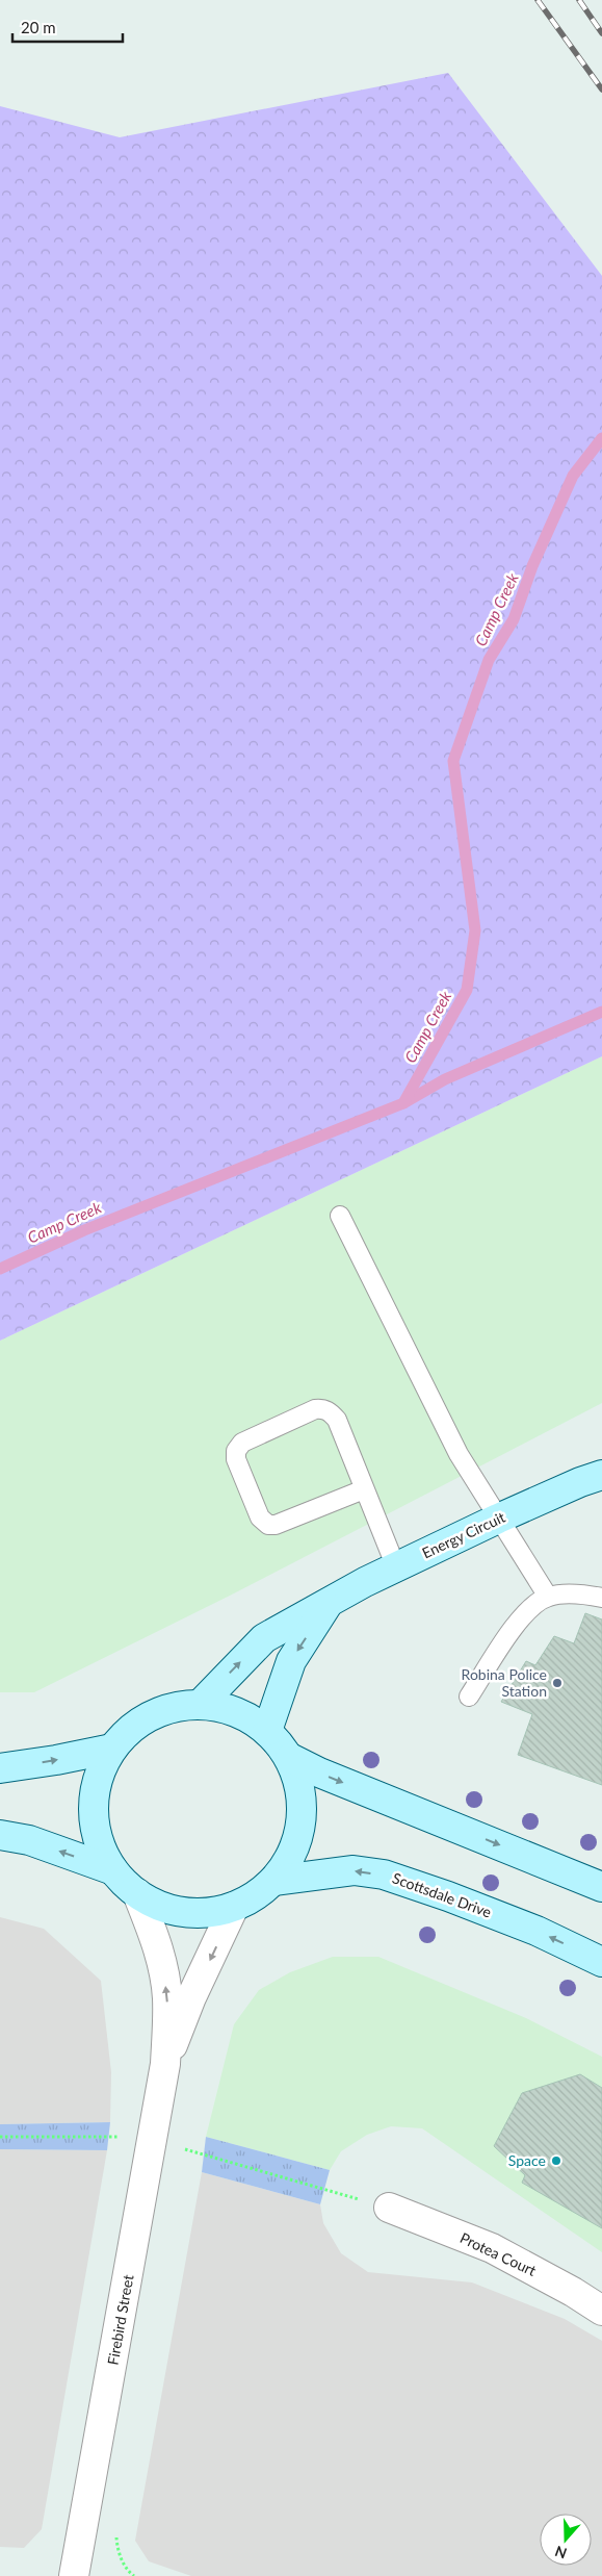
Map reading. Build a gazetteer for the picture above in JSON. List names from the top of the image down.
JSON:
{
  "streets": {
    "main road": ["Energy Circuit", "Scottsdale Drive"],
    "street": ["Protea Court", "Firebird Street"]
  },
  "one_way": ["Energy Circuit"],
  "water": ["Camp Creek"],
  "places": ["Robina Police Station", "Space"],
  "scale_bar": "20 m",
  "north": "bottom"
}
